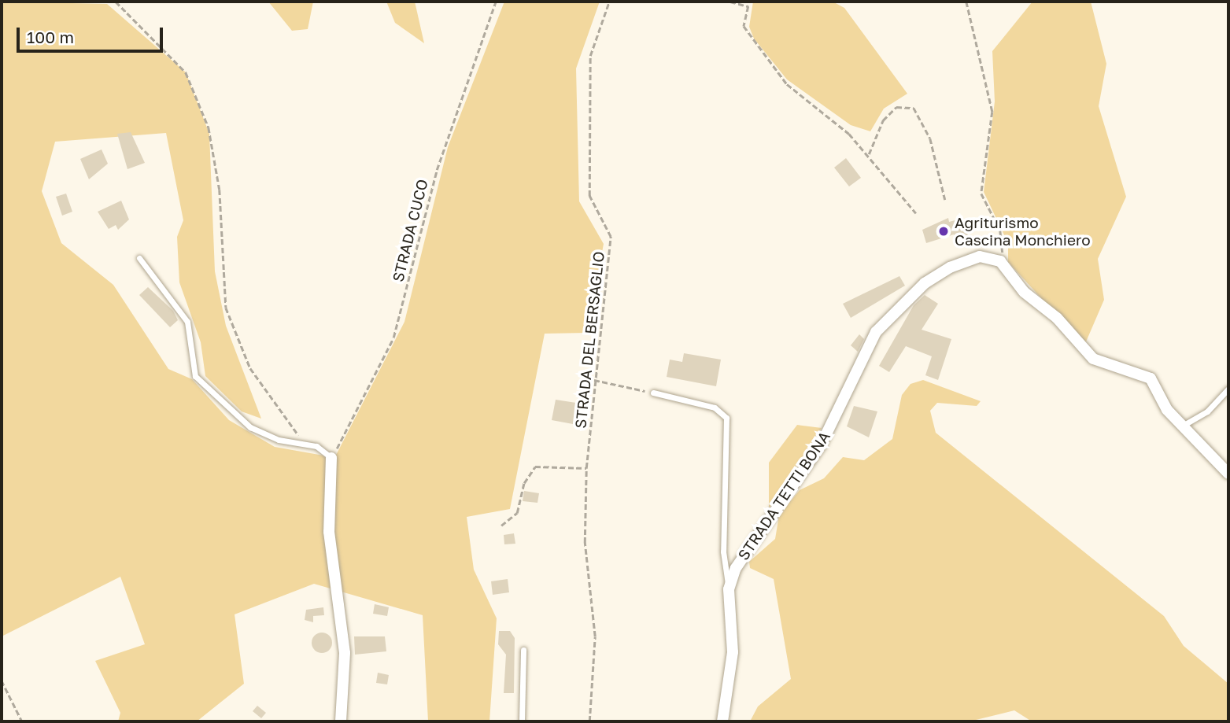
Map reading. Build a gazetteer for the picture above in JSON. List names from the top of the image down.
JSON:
{
  "streets": {
    "street": ["STRADA TETTI BONA"],
    "path": ["STRADA CUCO", "STRADA DEL BERSAGLIO"]
  },
  "places": ["Agriturismo Cascina Monchiero"],
  "scale_bar": "100 m"
}
